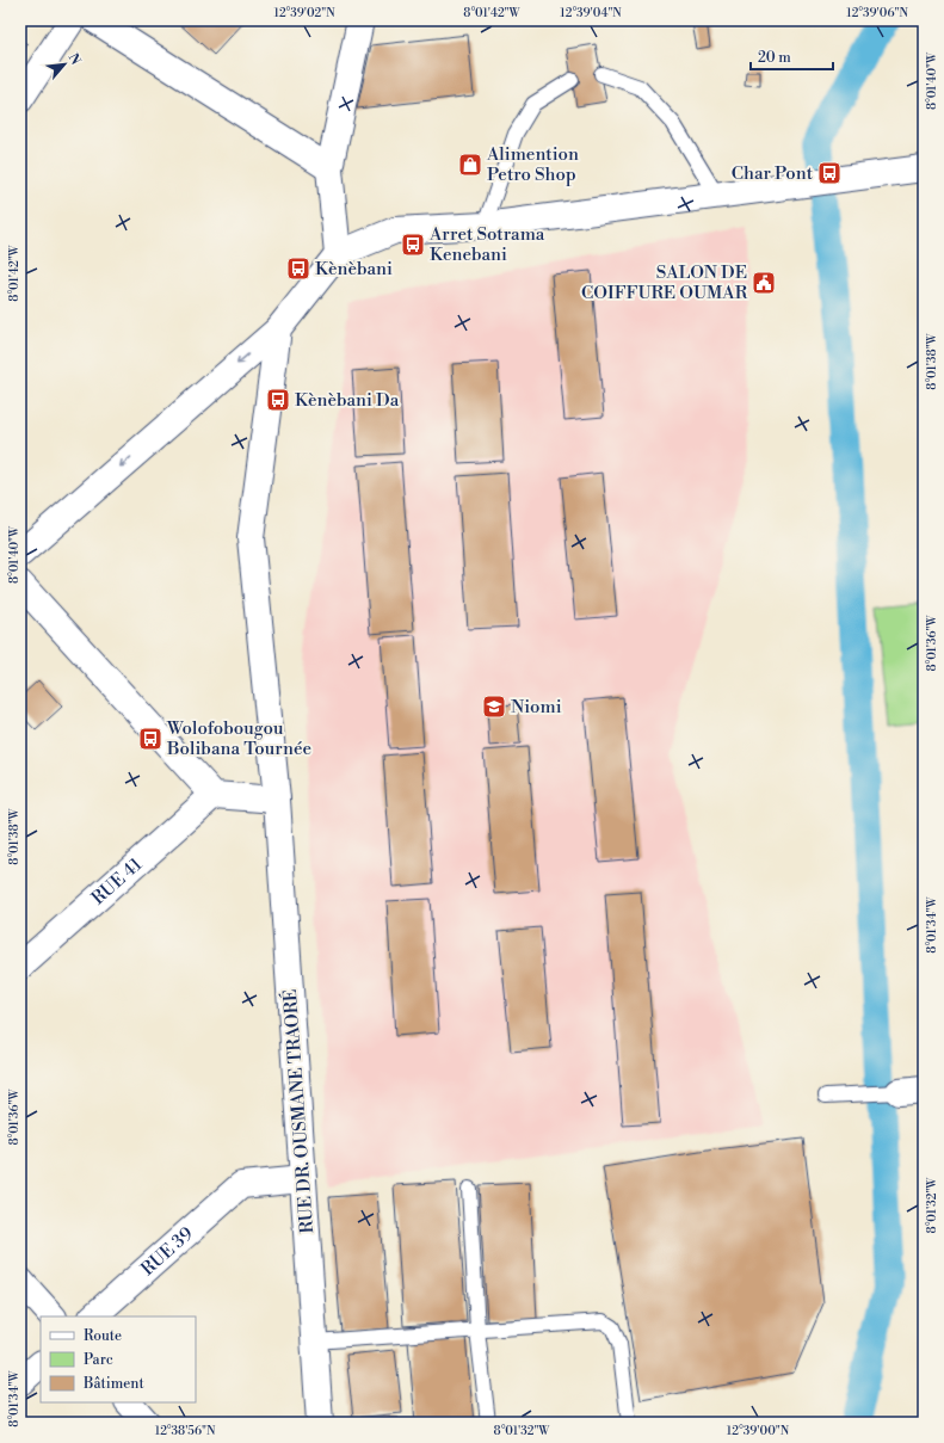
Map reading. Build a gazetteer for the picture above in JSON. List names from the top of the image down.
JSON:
{
  "streets": {
    "street": ["RUE 41", "RUE DR. OUSMANE TRAORÉ", "RUE 39"]
  },
  "crossings": [
    ["RUE DR. OUSMANE TRAORÉ", "RUE 39"]
  ],
  "places": {
    "shop": ["Alimention Petro Shop"],
    "bus stop": [
      "Char Pont",
      "Arret Sotrama Kenebani",
      "Kènèbani",
      "Kènèbani Da",
      "Wolofobougou Bolibana Tournée"
    ],
    "public building": ["SALON DE COIFFURE OUMAR"],
    "school or university": ["Niomi"]
  },
  "legend": ["Route", "Parc", "Bâtiment"],
  "scale_bar": "20 m",
  "north": "top right",
  "coordinates": [
    "12°39'02\"N",
    "8°01'42\"W",
    "12°39'04\"N",
    "12°39'06\"N",
    "8°01'40\"W",
    "8°01'38\"W",
    "8°01'36\"W",
    "8°01'34\"W",
    "8°01'32\"W",
    "12°38'56\"N",
    "12°39'00\"N"
  ]
}
